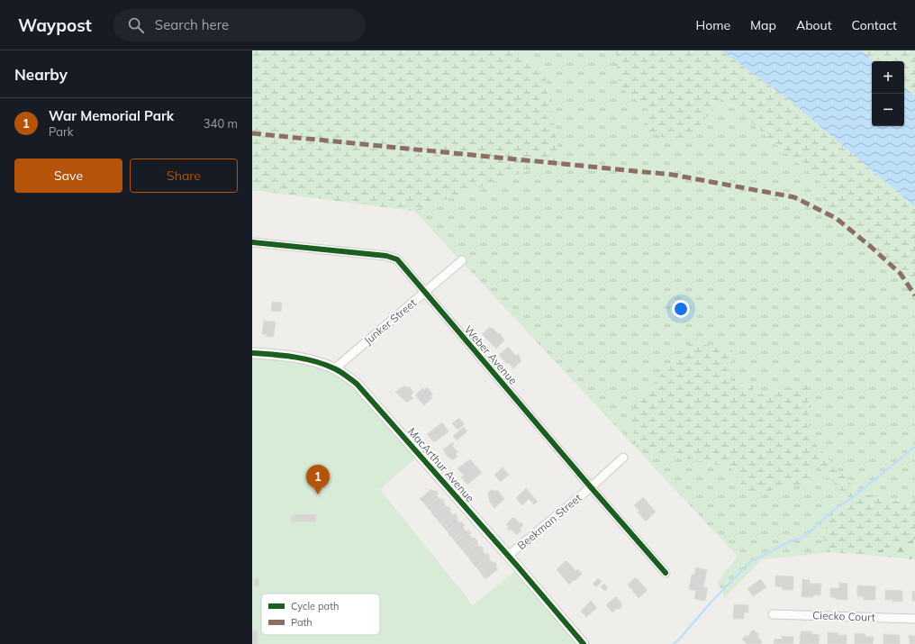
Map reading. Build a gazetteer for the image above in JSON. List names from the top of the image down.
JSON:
{
  "streets": {
    "street": [
      "Junker Street",
      "Weber Avenue",
      "MacArthur Avenue",
      "Beekman Street",
      "Ciecko Court"
    ]
  },
  "crossings": [
    ["Junker Street", "Weber Avenue"],
    ["Junker Street", "MacArthur Avenue"],
    ["Weber Avenue", "Beekman Street"],
    ["MacArthur Avenue", "Beekman Street"]
  ],
  "legend": ["Cycle path", "Path"],
  "page": {
    "header": "Waypost",
    "search": "Search here",
    "nav": [
      "Home",
      "Map",
      "About",
      "Contact"
    ],
    "heading": "Nearby",
    "map_buttons": ["+", "−"],
    "list": [
      {
        "mark": "1",
        "name": "War Memorial Park",
        "note": "Park",
        "value": "340 m"
      }
    ],
    "buttons": ["Save", "Share"],
    "pins": "1"
  }
}
